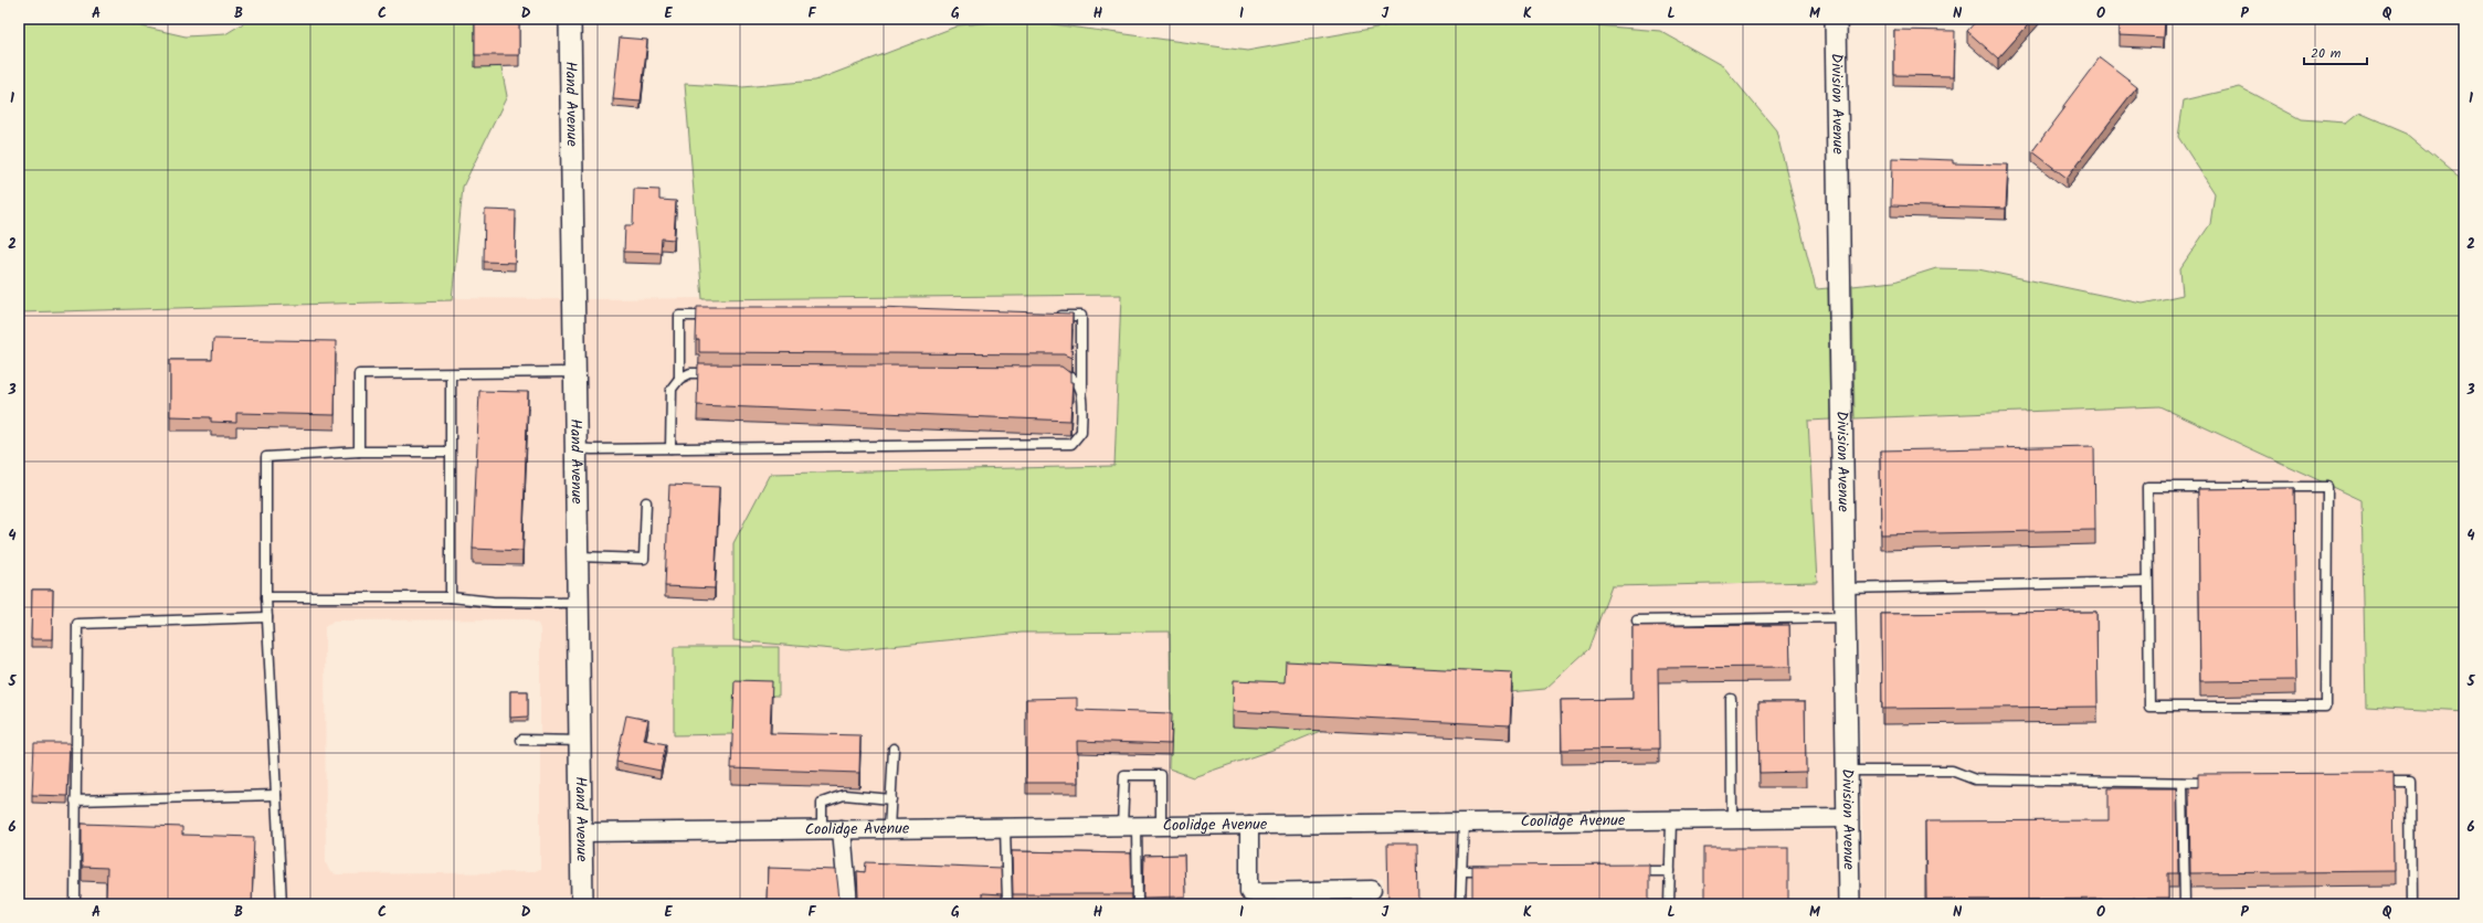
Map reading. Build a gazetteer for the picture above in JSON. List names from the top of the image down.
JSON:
{
  "streets": {
    "street": ["Hand Avenue", "Division Avenue", "Coolidge Avenue"]
  },
  "crossings": [
    ["Hand Avenue", "Coolidge Avenue"],
    ["Division Avenue", "Coolidge Avenue"]
  ],
  "scale_bar": "20 m",
  "grid": {
    "columns": [
      "A",
      "B",
      "C",
      "D",
      "E",
      "F",
      "G",
      "H",
      "I",
      "J",
      "K",
      "L",
      "M",
      "N",
      "O",
      "P",
      "Q"
    ],
    "rows": [
      "1",
      "2",
      "3",
      "4",
      "5",
      "6"
    ]
  }
}
